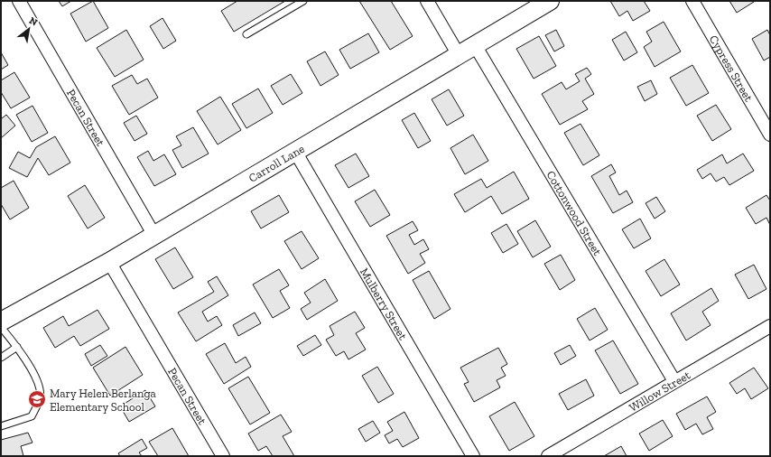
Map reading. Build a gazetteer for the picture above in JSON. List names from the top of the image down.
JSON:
{
  "streets": {
    "street": [
      "Cypress Street",
      "Pecan Street",
      "Carroll Lane",
      "Cottonwood Street",
      "Mulberry Street",
      "Willow Street"
    ]
  },
  "crossings": [
    ["Pecan Street", "Carroll Lane"],
    ["Carroll Lane", "Cottonwood Street"],
    ["Carroll Lane", "Mulberry Street"],
    ["Cottonwood Street", "Willow Street"]
  ],
  "places": {
    "school or university": ["Mary Helen Berlanga Elementary School"]
  },
  "north": "top right"
}
